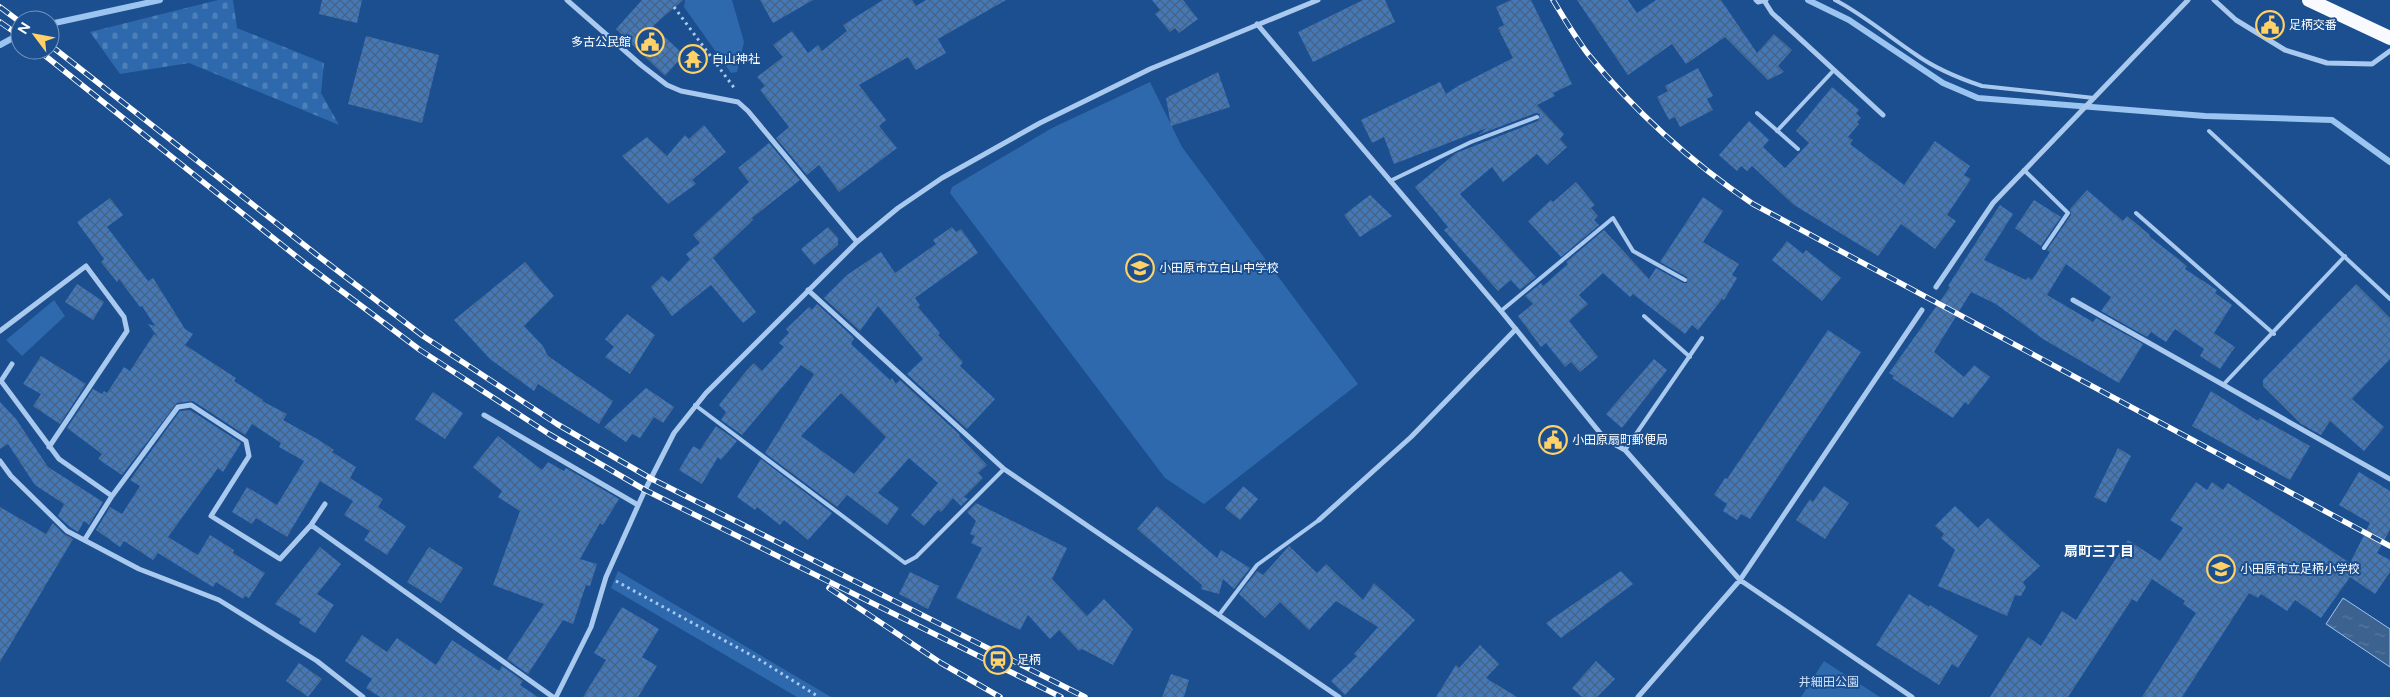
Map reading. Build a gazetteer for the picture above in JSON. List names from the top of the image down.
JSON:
{
  "districts": ["扇町三丁目"],
  "parks": ["井細田公園"],
  "places": {
    "public building": ["足柄交番", "多古公民館", "小田原扇町郵便局"],
    "temple": ["白山神社"],
    "school or university": ["小田原市立白山中学校", "小田原市立足柄小学校"],
    "station": ["足柄"]
  },
  "north": "top left"
}
